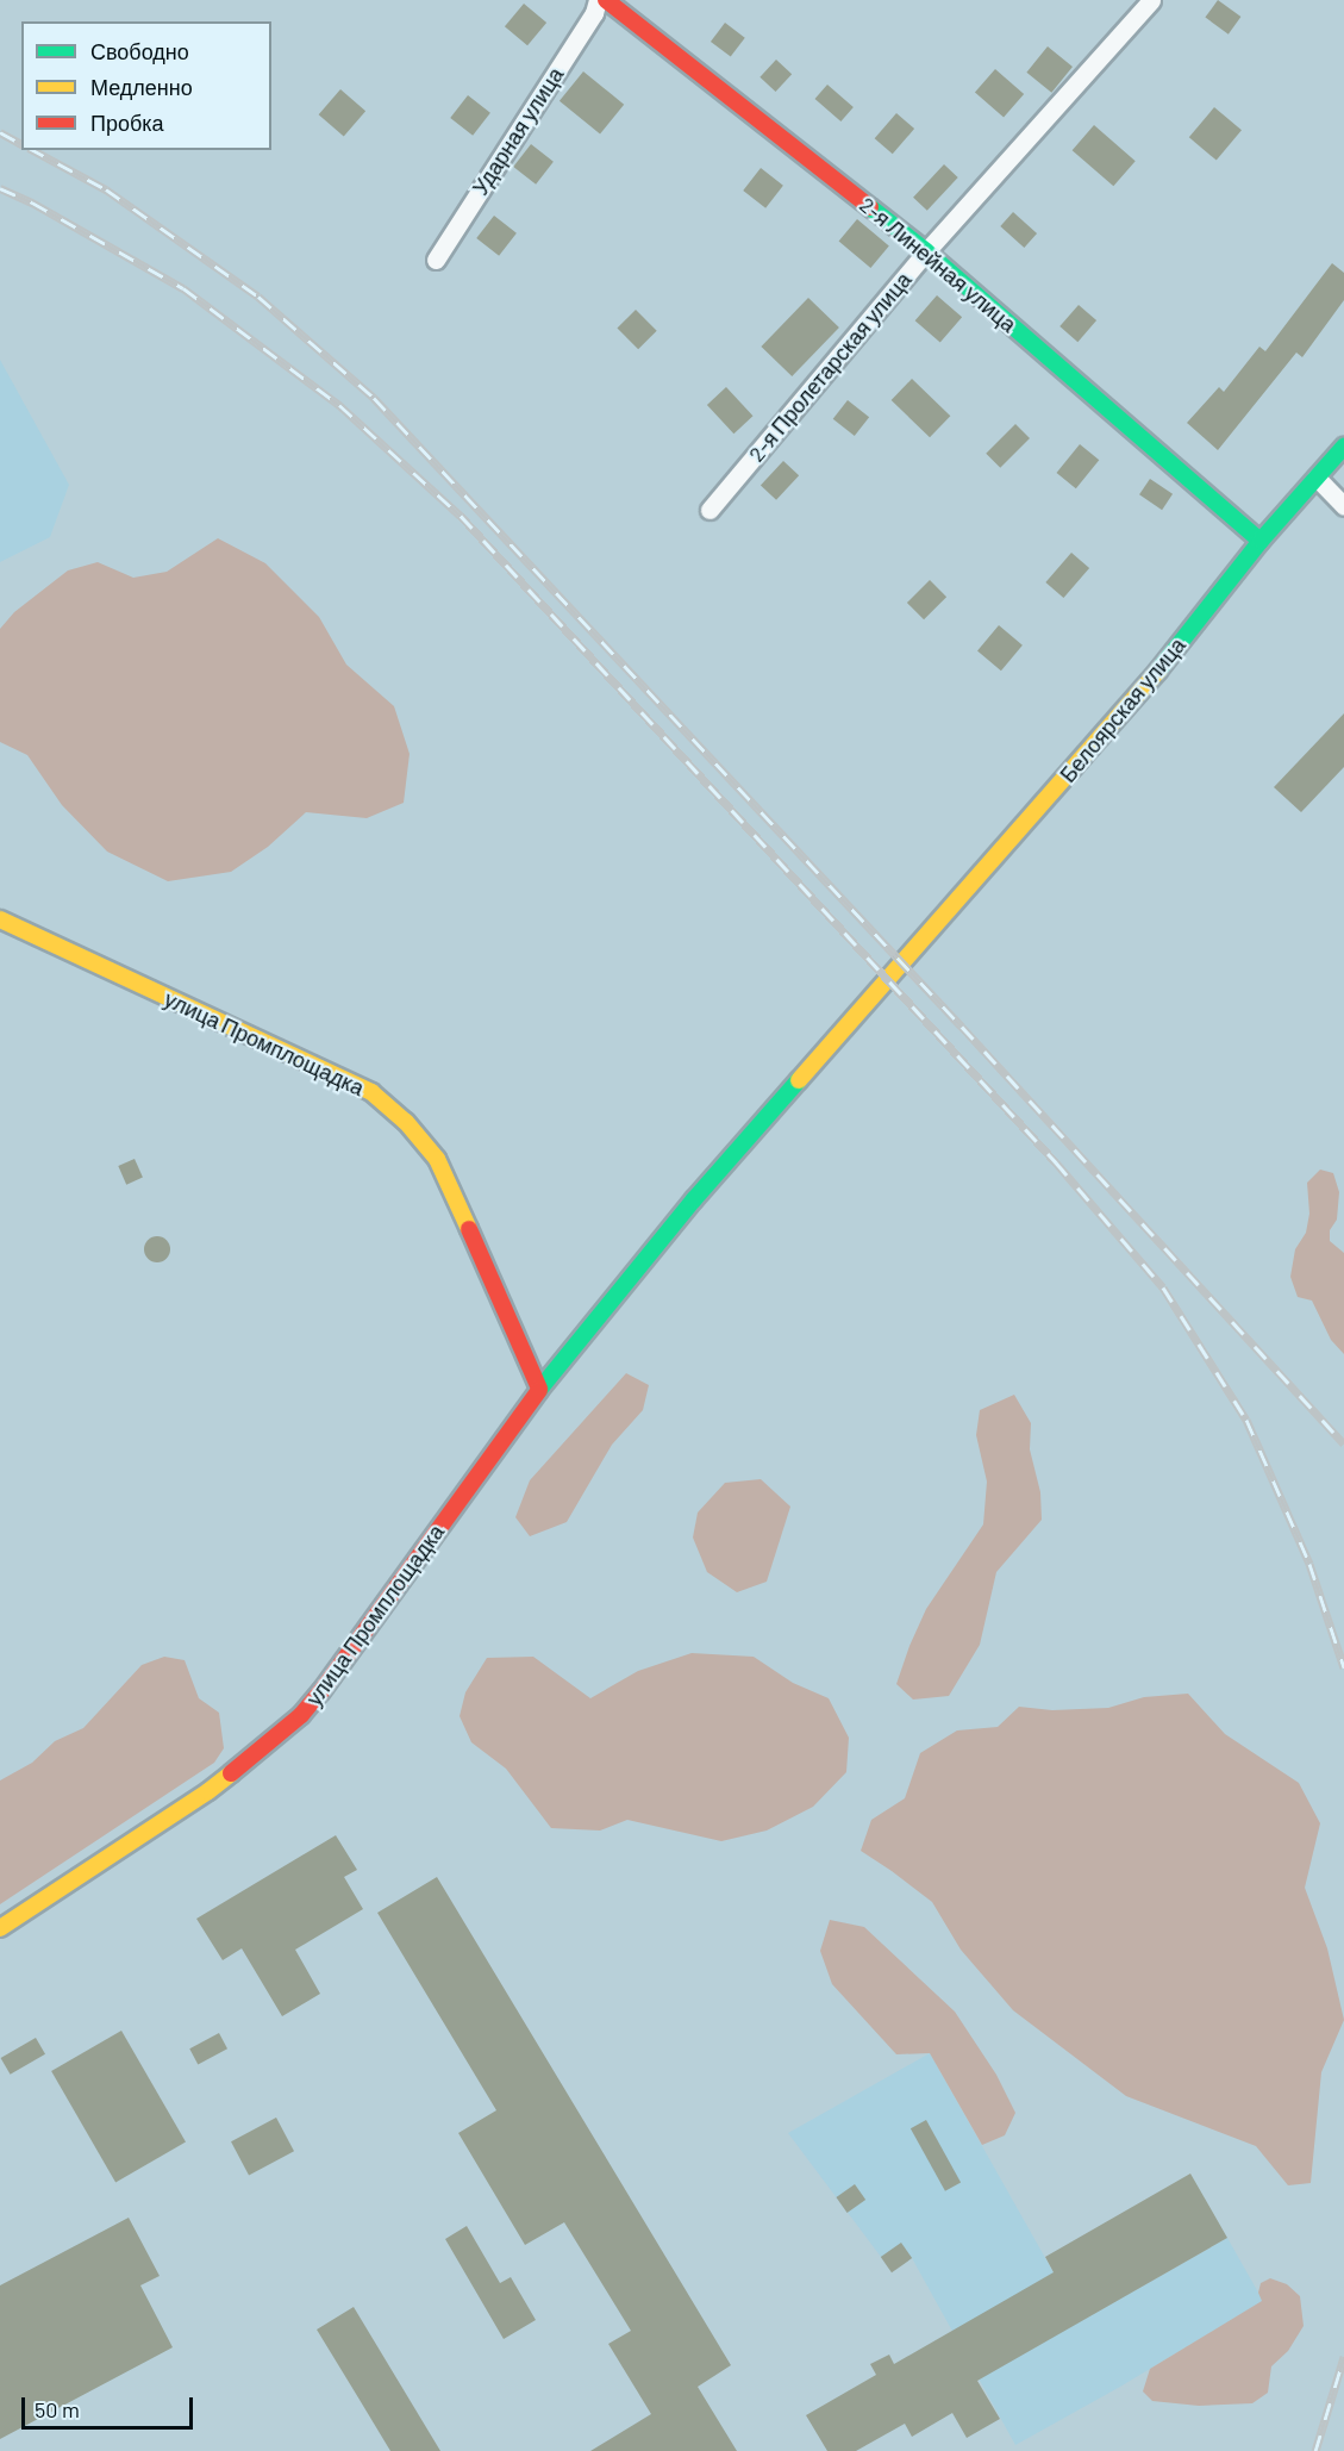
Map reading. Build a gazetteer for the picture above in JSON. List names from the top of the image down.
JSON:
{
  "streets": {
    "street": [
      "Ударная улица",
      "2-я Линейная улица",
      "2-я Пролетарская улица",
      "Белоярская улица",
      "улица Промплощадка"
    ]
  },
  "crossings": [
    ["2-я Линейная улица", "2-я Пролетарская улица"],
    ["2-я Линейная улица", "Белоярская улица"],
    ["Белоярская улица", "улица Промплощадка"]
  ],
  "legend": ["Свободно", "Медленно", "Пробка"],
  "scale_bar": "50 m"
}
